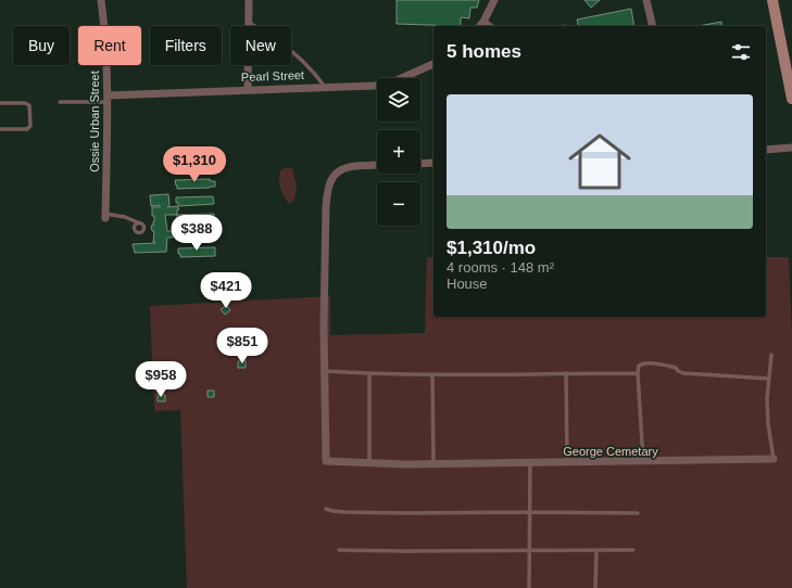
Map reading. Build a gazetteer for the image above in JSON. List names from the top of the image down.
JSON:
{
  "streets": {
    "street": ["Pearl Street", "Ossie Urban Street"]
  },
  "crossings": [
    ["Pearl Street", "Ossie Urban Street"]
  ],
  "parks": ["George Cemetary"],
  "page": {
    "chip": [
      "Buy",
      "Rent",
      "Filters",
      "New"
    ],
    "heading": "5 homes",
    "map_buttons": ["+", "−"],
    "list": [
      {
        "name": "$1,310/mo",
        "note": "4 rooms · 148 m² · House"
      }
    ],
    "price": [
      "$1,310",
      "$388",
      "$421",
      "$851",
      "$958"
    ]
  }
}
